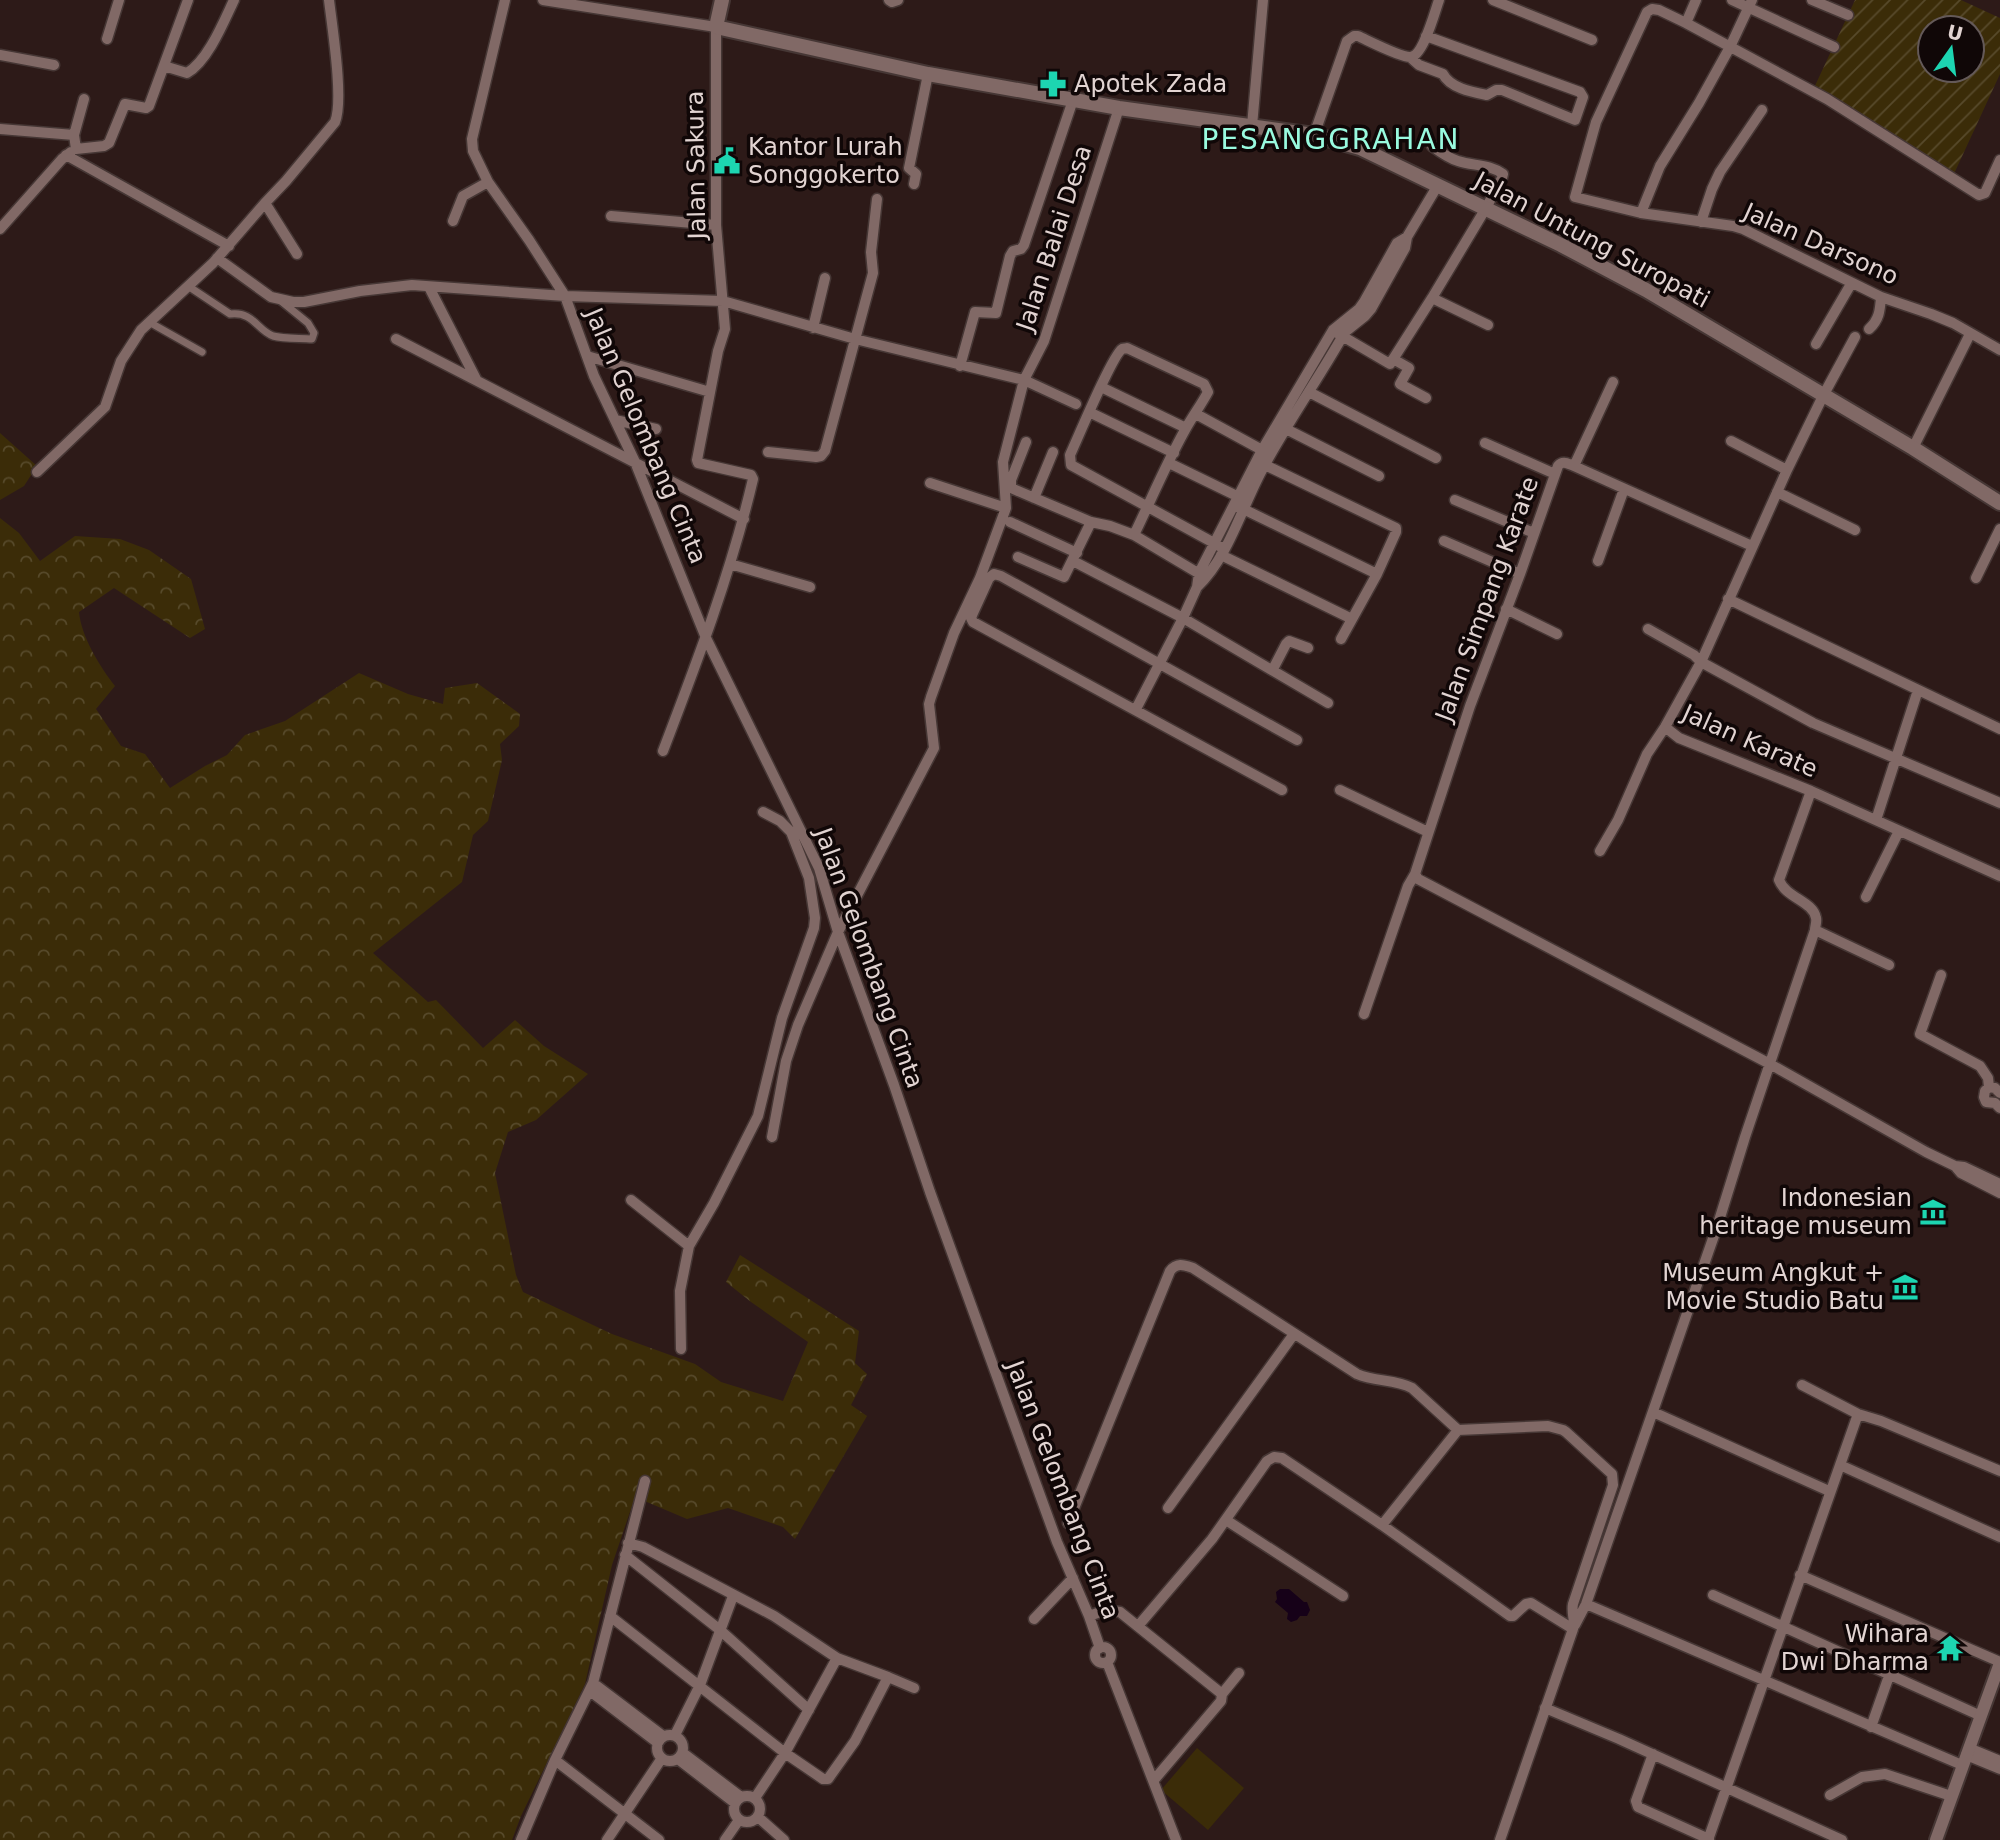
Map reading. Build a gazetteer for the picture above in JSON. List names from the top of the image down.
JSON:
{
  "streets": {
    "main road": ["Jalan Untung Suropati"],
    "street": [
      "Jalan Sakura",
      "Jalan Balai Desa",
      "Jalan Darsono",
      "Jalan Gelombang Cinta",
      "Jalan Simpang Karate",
      "Jalan Karate"
    ]
  },
  "crossings": [
    ["Jalan Sakura", "Jalan Untung Suropati"],
    ["Jalan Balai Desa", "Jalan Untung Suropati"],
    ["Jalan Untung Suropati", "Jalan Karate"],
    ["Jalan Simpang Karate", "Jalan Karate"]
  ],
  "districts": ["PESANGGRAHAN"],
  "places": {
    "pharmacy": ["Apotek Zada"],
    "public building": ["Kantor Lurah Songgokerto"],
    "museum": ["Indonesian heritage museum", "Museum Angkut + Movie Studio Batu"],
    "temple": ["Wihara Dwi Dharma"]
  },
  "north": "top"
}
